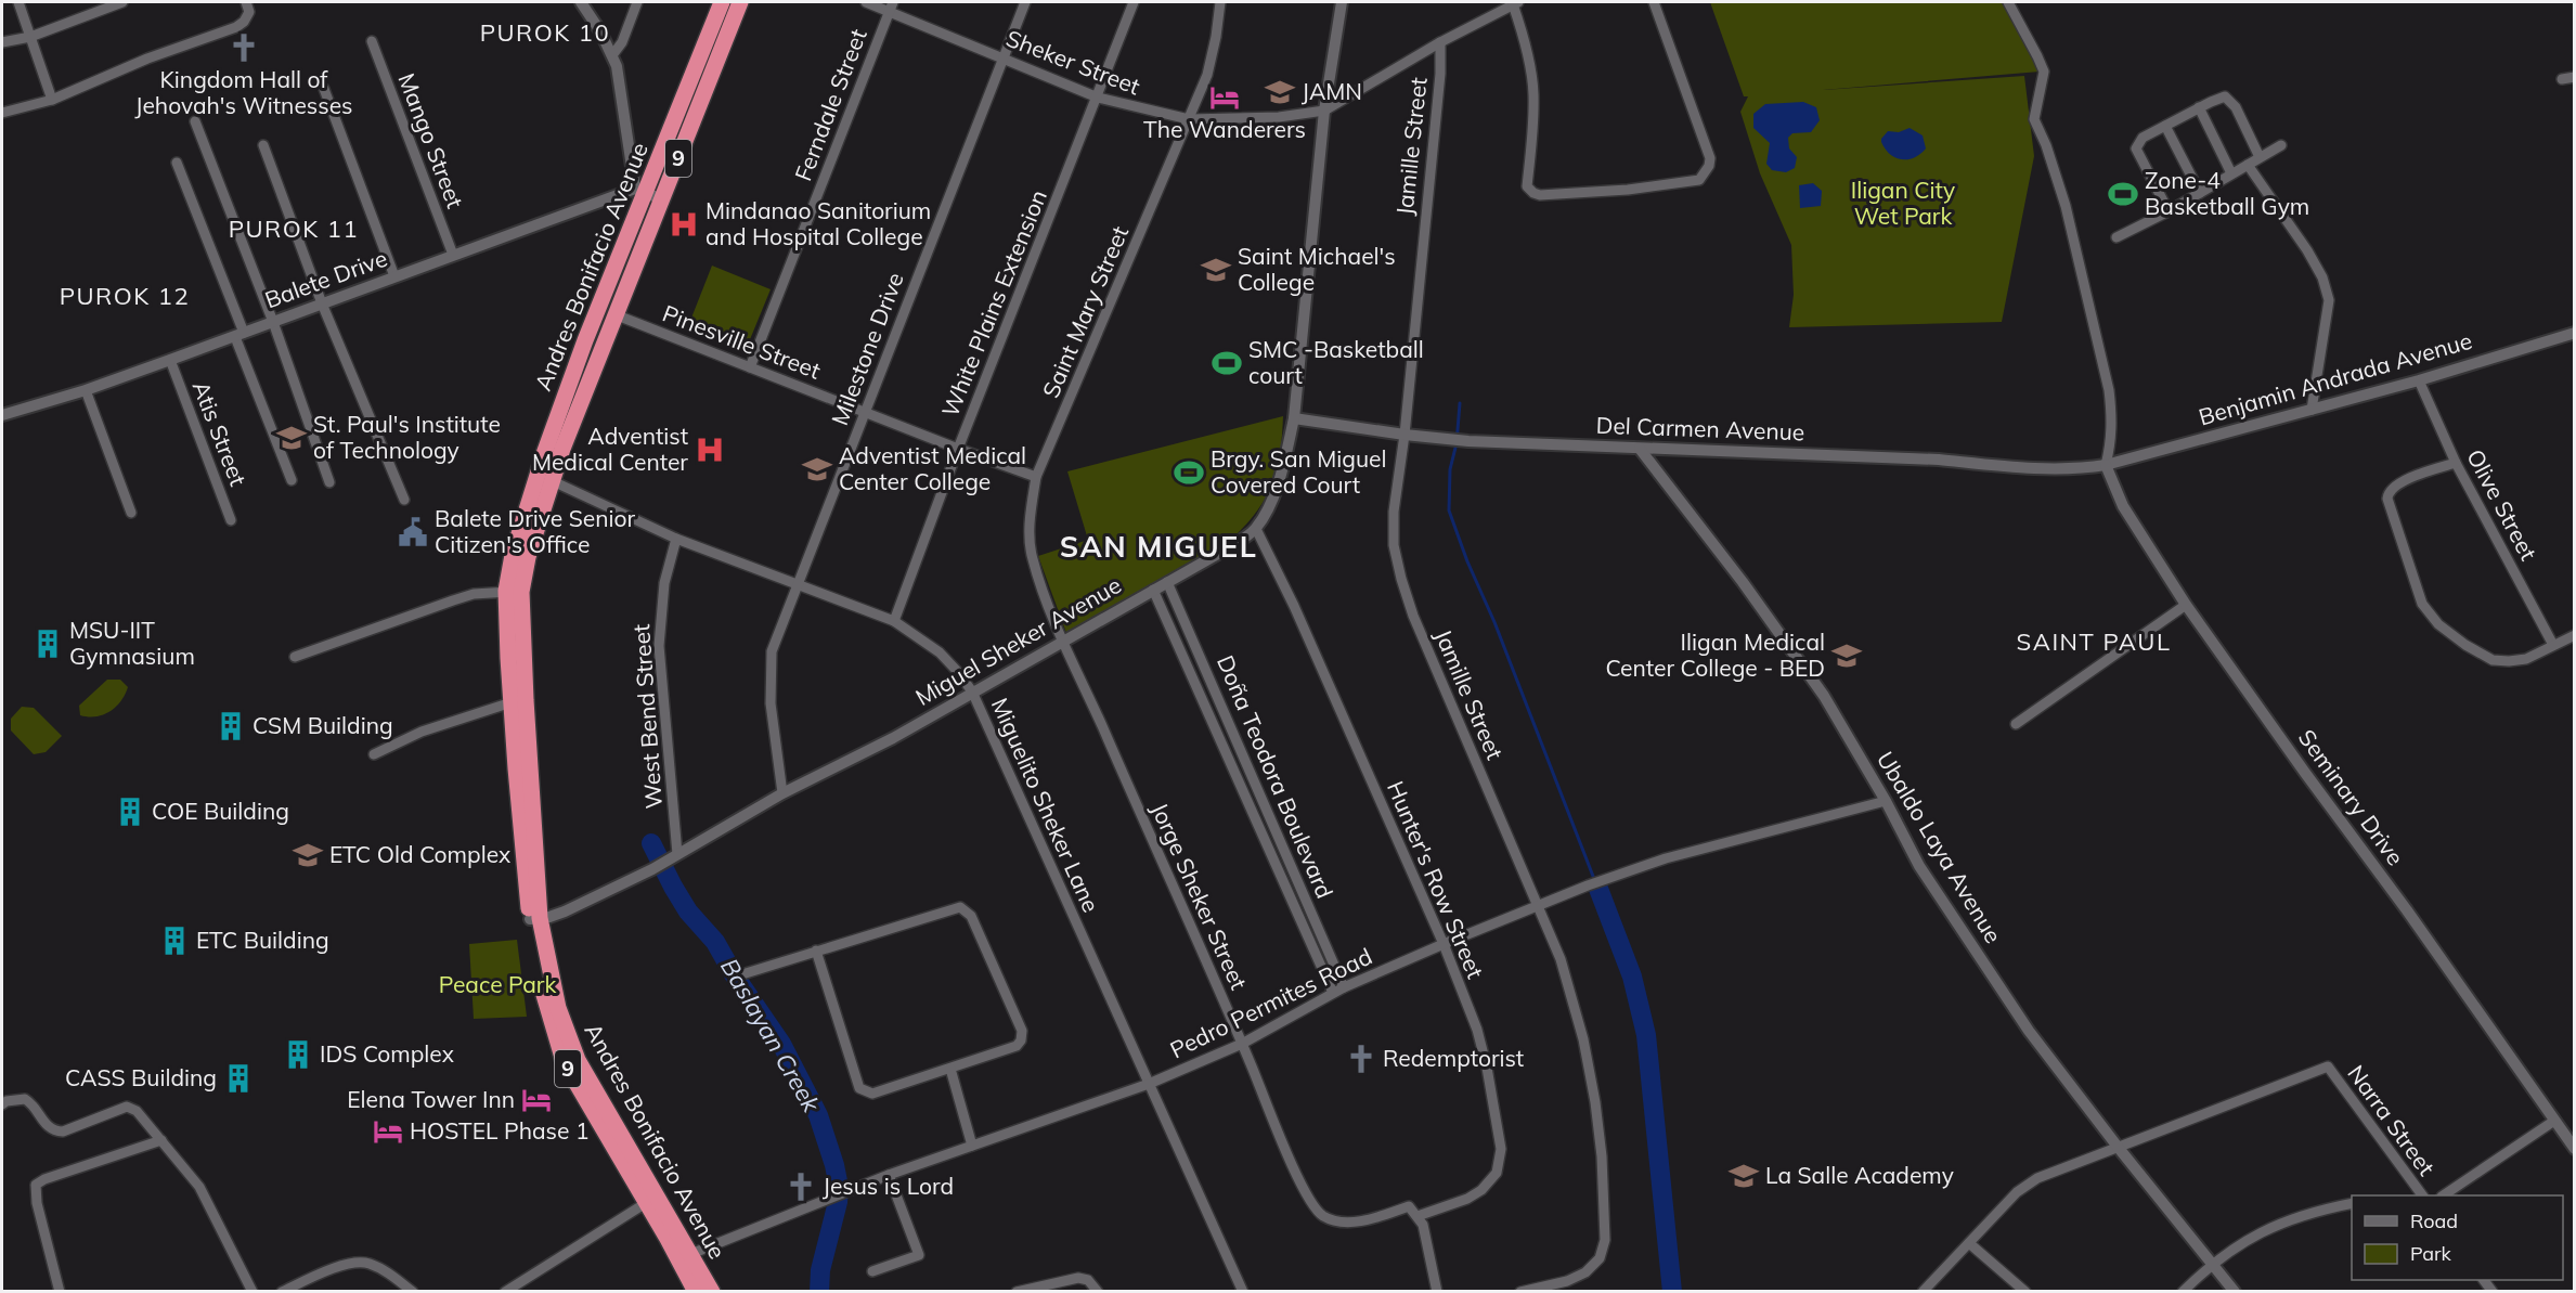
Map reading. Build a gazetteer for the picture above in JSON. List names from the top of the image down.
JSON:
{
  "streets": {
    "highway": ["9", "Andres Bonifacio Avenue"],
    "street": [
      "Sheker Street",
      "Ferndale Street",
      "Mango Street",
      "Jamille Street",
      "Balete Drive",
      "White Plains Extension",
      "Saint Mary Street",
      "Pinesville Street",
      "Milestone Drive",
      "Benjamin Andrada Avenue",
      "Del Carmen Avenue",
      "Atis Street",
      "Olive Street",
      "Miguel Sheker Avenue",
      "West Bend Street",
      "Doña Teodora Boulevard",
      "Seminary Drive",
      "Miguelito Sheker Lane",
      "Ubaldo Laya Avenue",
      "Hunter's Row Street",
      "Jorge Sheker Street",
      "Pedro Permites Road",
      "Narra Street"
    ]
  },
  "crossings": [
    ["Sheker Street", "Ferndale Street"],
    ["Sheker Street", "Jamille Street"],
    ["Sheker Street", "White Plains Extension"],
    ["Sheker Street", "Saint Mary Street"],
    ["Sheker Street", "Milestone Drive"],
    ["Sheker Street", "Miguel Sheker Avenue"],
    ["Ferndale Street", "Pinesville Street"],
    ["Mango Street", "Balete Drive"],
    ["Jamille Street", "Del Carmen Avenue"],
    ["Jamille Street", "Pedro Permites Road"],
    ["Andres Bonifacio Avenue", "Balete Drive"],
    ["Andres Bonifacio Avenue", "Pinesville Street"],
    ["Andres Bonifacio Avenue", "Miguel Sheker Avenue"],
    ["Andres Bonifacio Avenue", "Miguelito Sheker Lane"],
    ["Andres Bonifacio Avenue", "Pedro Permites Road"],
    ["Balete Drive", "Atis Street"],
    ["White Plains Extension", "Pinesville Street"],
    ["White Plains Extension", "Miguelito Sheker Lane"],
    ["Saint Mary Street", "Pinesville Street"],
    ["Saint Mary Street", "Miguel Sheker Avenue"],
    ["Saint Mary Street", "Jorge Sheker Street"],
    ["Pinesville Street", "Milestone Drive"],
    ["Milestone Drive", "Miguel Sheker Avenue"],
    ["Milestone Drive", "Miguelito Sheker Lane"],
    ["Benjamin Andrada Avenue", "Del Carmen Avenue"],
    ["Benjamin Andrada Avenue", "Olive Street"],
    ["Benjamin Andrada Avenue", "Seminary Drive"],
    ["Del Carmen Avenue", "Miguel Sheker Avenue"],
    ["Del Carmen Avenue", "Seminary Drive"],
    ["Del Carmen Avenue", "Ubaldo Laya Avenue"],
    ["Miguel Sheker Avenue", "West Bend Street"],
    ["Miguel Sheker Avenue", "Doña Teodora Boulevard"],
    ["Miguel Sheker Avenue", "Miguelito Sheker Lane"],
    ["Miguel Sheker Avenue", "Hunter's Row Street"],
    ["Miguel Sheker Avenue", "Jorge Sheker Street"],
    ["West Bend Street", "Miguelito Sheker Lane"],
    ["Doña Teodora Boulevard", "Pedro Permites Road"],
    ["Miguelito Sheker Lane", "Pedro Permites Road"],
    ["Ubaldo Laya Avenue", "Pedro Permites Road"],
    ["Ubaldo Laya Avenue", "Narra Street"],
    ["Hunter's Row Street", "Jorge Sheker Street"],
    ["Hunter's Row Street", "Pedro Permites Road"],
    ["Jorge Sheker Street", "Pedro Permites Road"]
  ],
  "districts": [
    "PUROK 10",
    "PUROK 11",
    "PUROK 12",
    "SAN MIGUEL",
    "SAINT PAUL"
  ],
  "water": ["Baslayan Creek"],
  "parks": ["Iligan City Wet Park", "Peace Park"],
  "places": {
    "church": ["Kingdom Hall of Jehovah's Witnesses", "Redemptorist", "Jesus is Lord"],
    "school or university": [
      "JAMN",
      "Saint Michael's College",
      "St. Paul's Institute of Technology",
      "Adventist Medical Center College",
      "Iligan Medical Center College - BED",
      "ETC Old Complex",
      "La Salle Academy"
    ],
    "hotel": ["The Wanderers", "Elena Tower Inn", "HOSTEL Phase 1"],
    "sports": ["Zone-4 Basketball Gym", "SMC -Basketball court", "Brgy. San Miguel Covered Court"],
    "hospital": ["Mindanao Sanitorium and Hospital College", "Adventist Medical Center"],
    "public building": ["Balete Drive Senior Citizen's Office"],
    "building": [
      "MSU-IIT Gymnasium",
      "CSM Building",
      "COE Building",
      "ETC Building",
      "IDS Complex",
      "CASS Building"
    ]
  },
  "legend": ["Road", "Park"]
}
